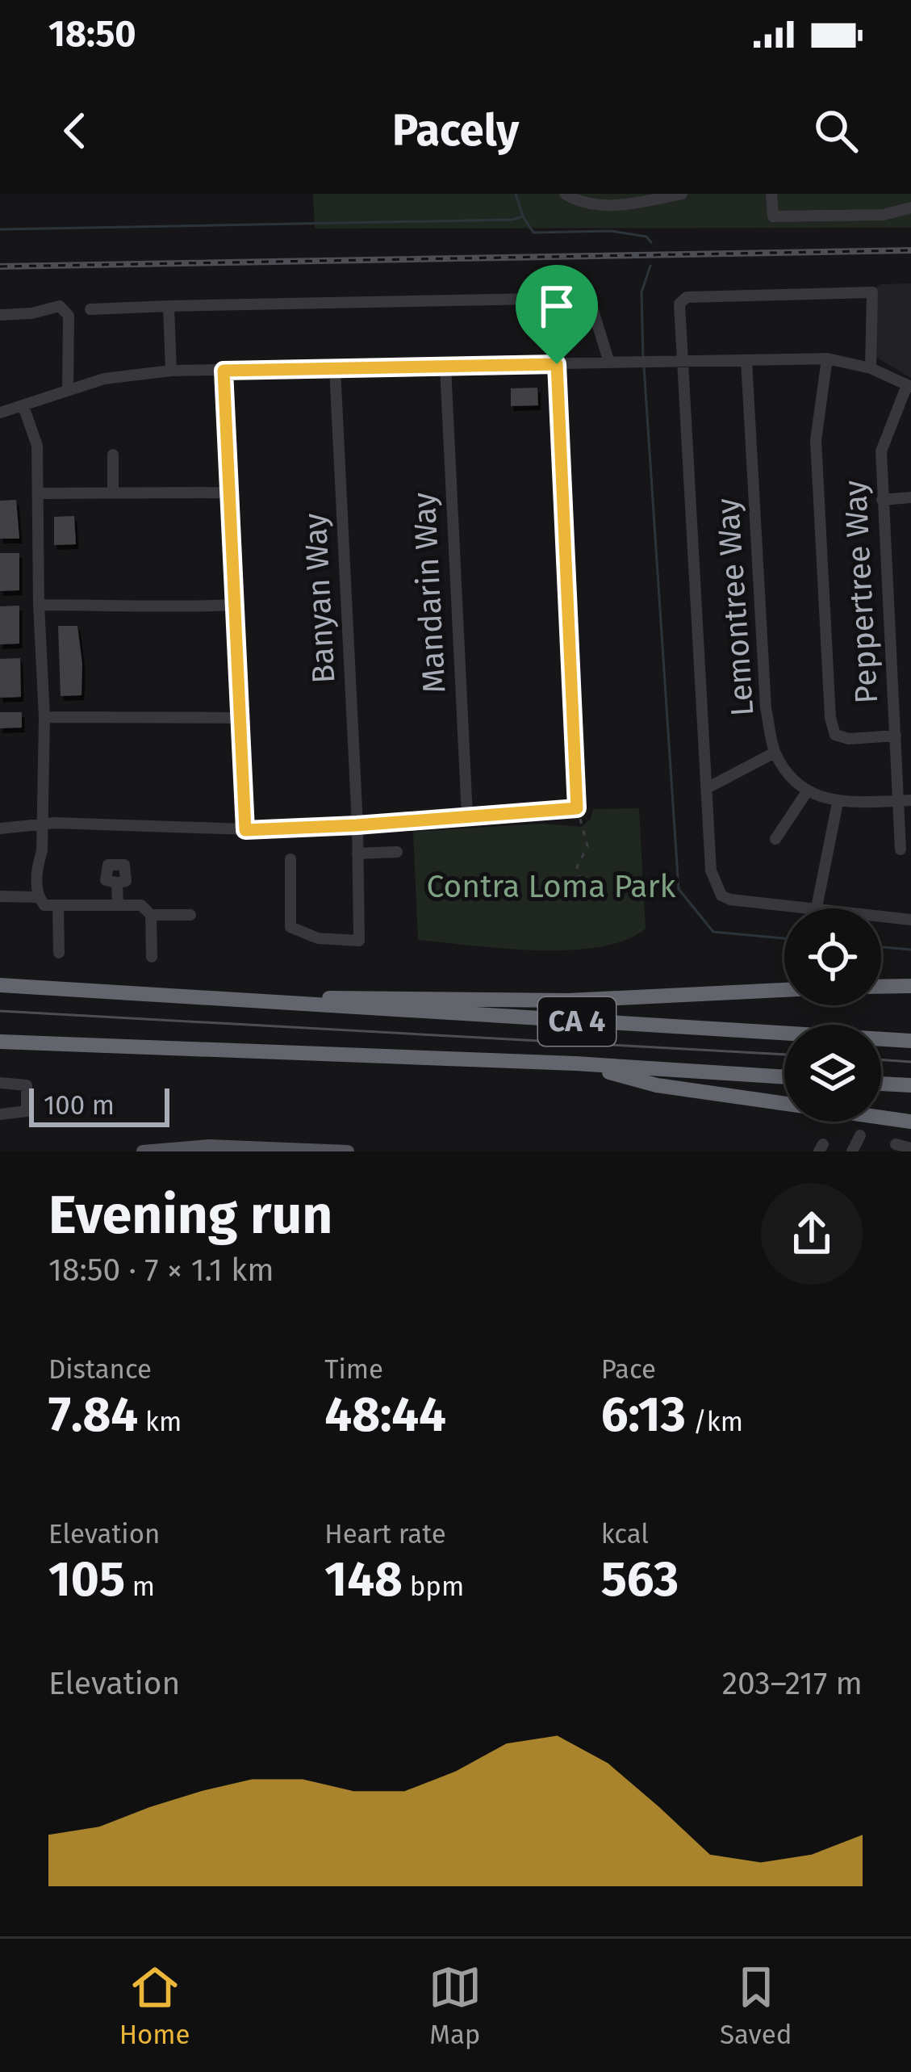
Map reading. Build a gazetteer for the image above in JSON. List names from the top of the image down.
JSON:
{
  "streets": {
    "highway": ["CA 4"],
    "street": [
      "Peppertree Way",
      "Mandarin Way",
      "Banyan Way",
      "Lemontree Way"
    ]
  },
  "crossings": [
    ["Peppertree Way", "Lemontree Way"]
  ],
  "parks": ["Contra Loma Park"],
  "scale_bar": "100 m",
  "page": {
    "status": "18:50",
    "header": "Pacely",
    "scale": "100 m",
    "heading": ["Evening run", "18:50 · 7 × 1.1 km"],
    "stats": [
      ["Distance", "7.84 km"],
      ["Time", "48:44"],
      ["Pace", "6:13 /km"],
      ["Elevation", "105 m"],
      ["Heart rate", "148 bpm"],
      ["kcal", "563"]
    ],
    "chart": ["Elevation", "203–217 m"],
    "tabs": ["Home", "Map", "Saved"]
  }
}
